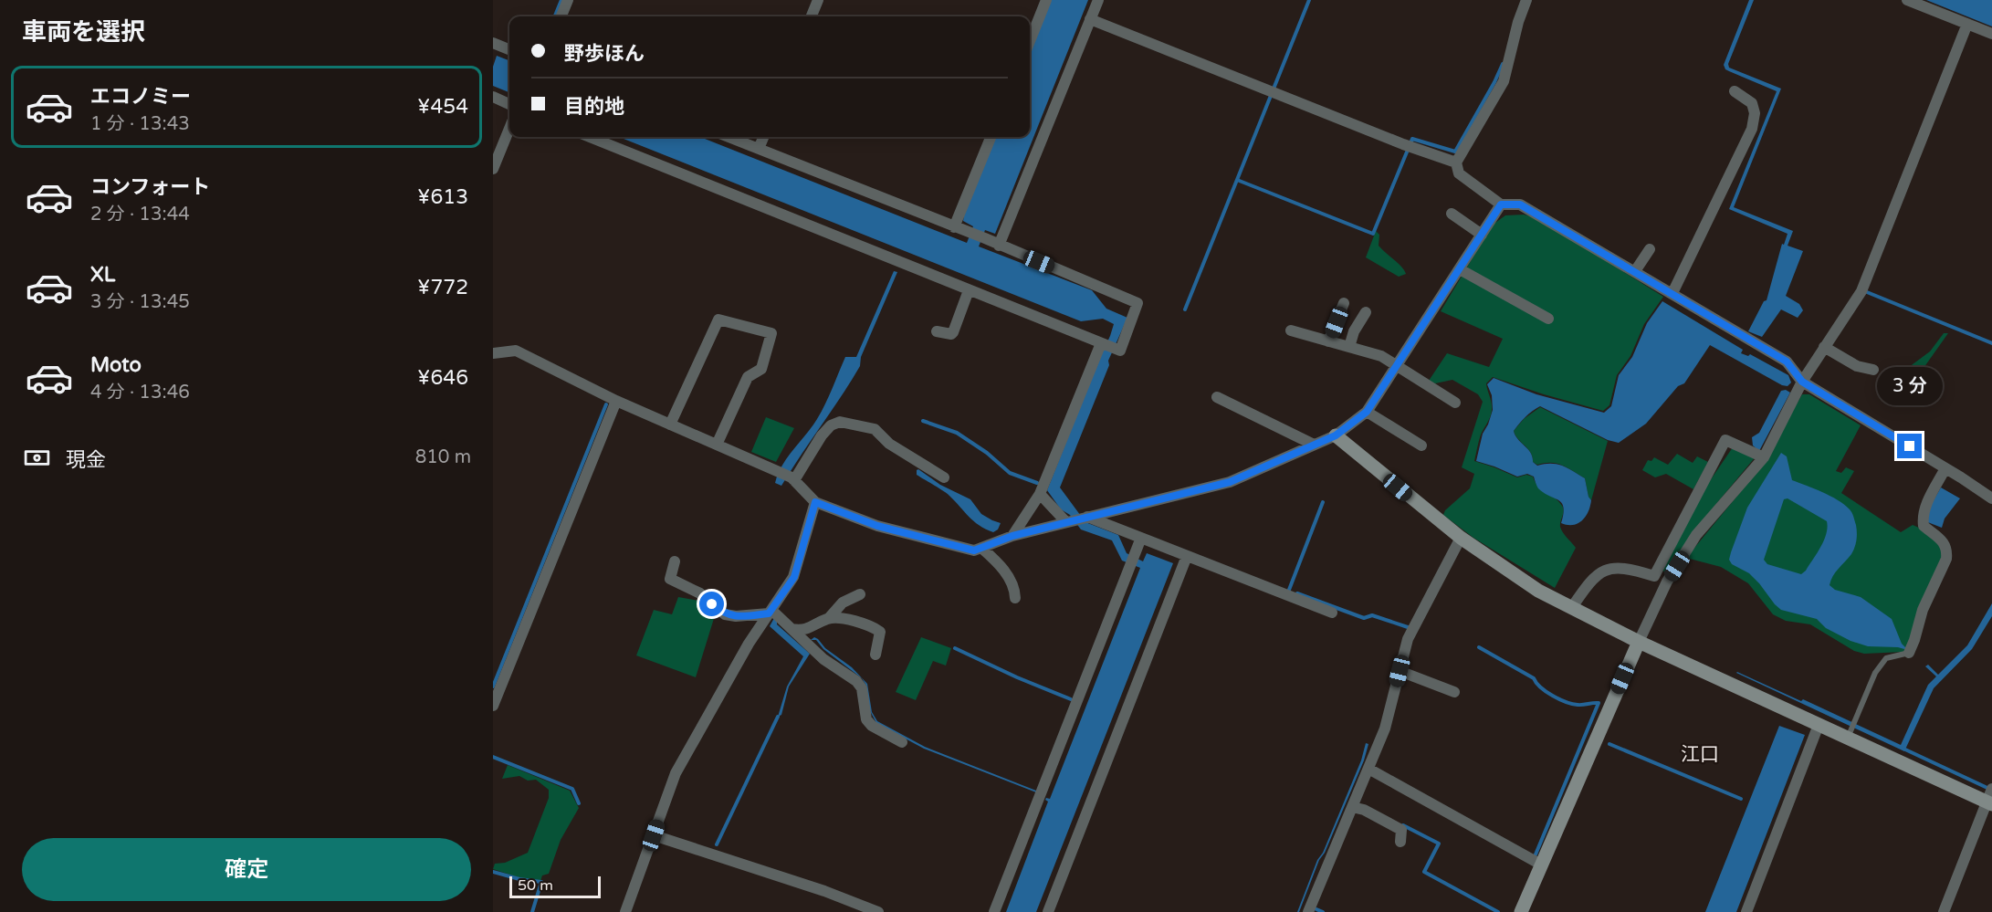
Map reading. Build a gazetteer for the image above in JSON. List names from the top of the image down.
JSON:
{
  "districts": ["江口"],
  "scale_bar": "50 m",
  "page": {
    "heading": "車両を選択",
    "banner": ["野歩ほん", "目的地"],
    "list": [
      {
        "name": "エコノミー",
        "note": "1 分 · 13:43",
        "value": "¥454"
      },
      {
        "name": "コンフォート",
        "note": "2 分 · 13:44",
        "value": "¥613"
      },
      {
        "name": "XL",
        "note": "3 分 · 13:45",
        "value": "¥772"
      },
      {
        "name": "Moto",
        "note": "4 分 · 13:46",
        "value": "¥646"
      }
    ],
    "bubble": "3 分",
    "pay": ["現金", "810 m"],
    "buttons": "確定",
    "scale": "50 m"
  }
}
